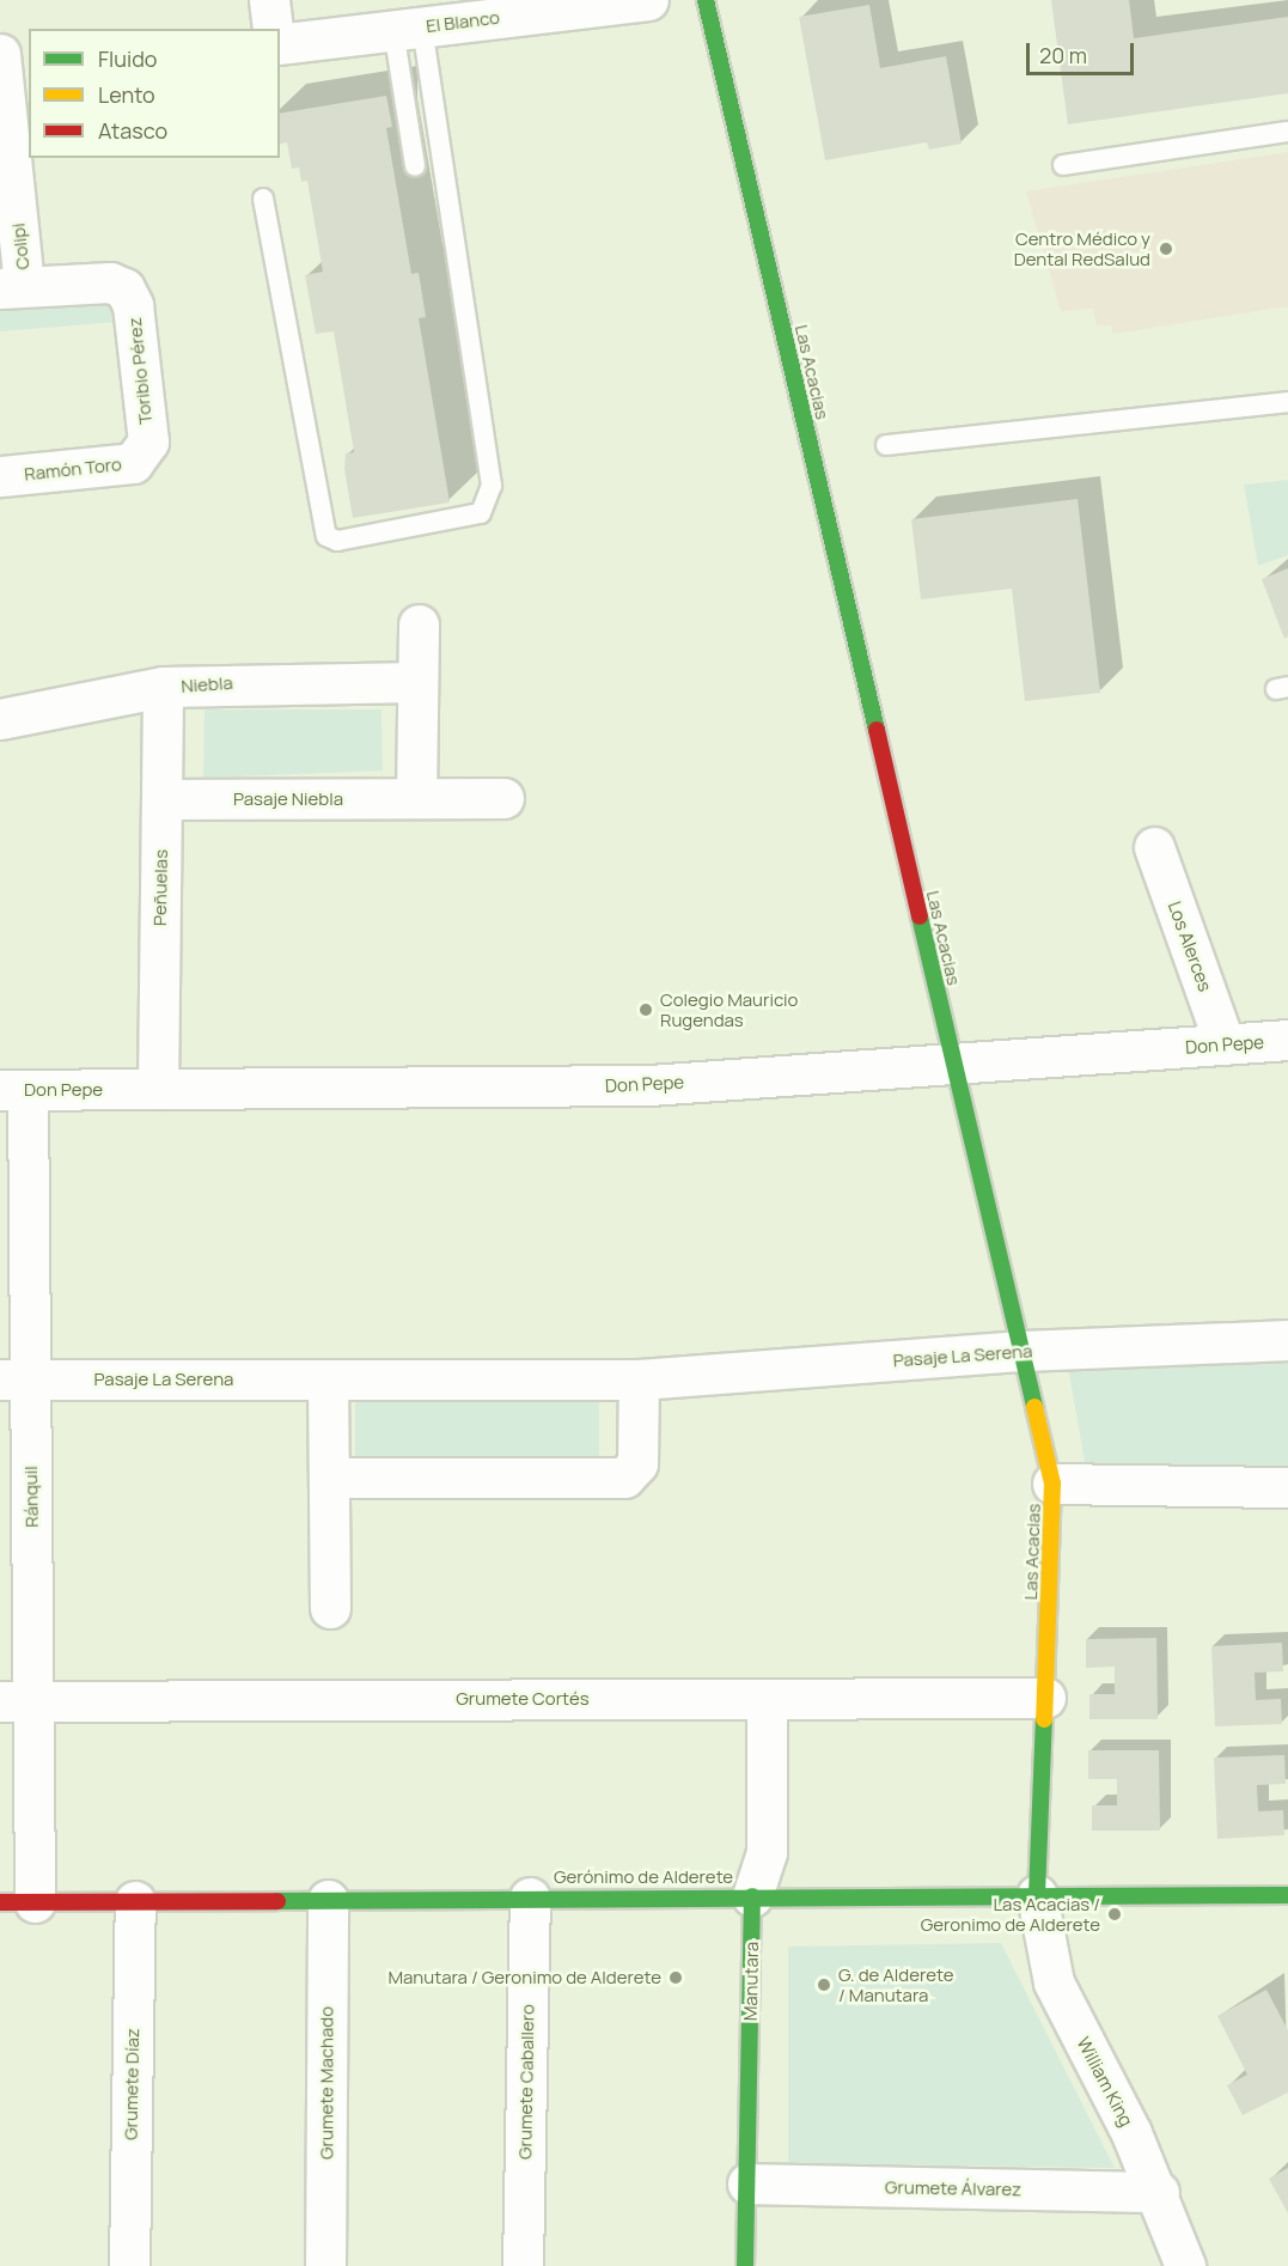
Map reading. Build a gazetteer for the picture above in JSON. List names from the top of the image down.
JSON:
{
  "streets": {
    "main road": ["Las Acacias", "Gerónimo de Alderete", "Manutara"],
    "street": [
      "El Blanco",
      "Colipi",
      "Toribio Pérez",
      "Ramón Toro",
      "Niebla",
      "Pasaje Niebla",
      "Peñuelas",
      "Los Alerces",
      "Don Pepe",
      "Pasaje La Serena",
      "Ránquil",
      "Grumete Cortés",
      "Grumete Caballero",
      "William King",
      "Grumete Machado",
      "Grumete Díaz",
      "Grumete Álvarez"
    ]
  },
  "crossings": [
    ["Colipi", "Toribio Pérez"],
    ["Toribio Pérez", "Ramón Toro"],
    ["Las Acacias", "Don Pepe"],
    ["Las Acacias", "Pasaje La Serena"],
    ["Las Acacias", "Grumete Cortés"],
    ["Las Acacias", "Gerónimo de Alderete"],
    ["Las Acacias", "William King"],
    ["Niebla", "Peñuelas"],
    ["Pasaje Niebla", "Peñuelas"],
    ["Peñuelas", "Don Pepe"],
    ["Los Alerces", "Don Pepe"],
    ["Don Pepe", "Ránquil"],
    ["Pasaje La Serena", "Ránquil"],
    ["Ránquil", "Grumete Cortés"],
    ["Ránquil", "Gerónimo de Alderete"],
    ["Grumete Cortés", "Manutara"],
    ["Gerónimo de Alderete", "Manutara"],
    ["Gerónimo de Alderete", "Grumete Caballero"],
    ["Gerónimo de Alderete", "William King"],
    ["Gerónimo de Alderete", "Grumete Machado"],
    ["Gerónimo de Alderete", "Grumete Díaz"],
    ["Manutara", "Grumete Álvarez"],
    ["William King", "Grumete Álvarez"]
  ],
  "places": [
    "Centro Médico y Dental RedSalud",
    "Colegio Mauricio Rugendas",
    "Las Acacias / Geronimo de Alderete",
    "Manutara / Geronimo de Alderete",
    "G. de Alderete / Manutara"
  ],
  "legend": ["Fluido", "Lento", "Atasco"],
  "scale_bar": "20 m"
}
